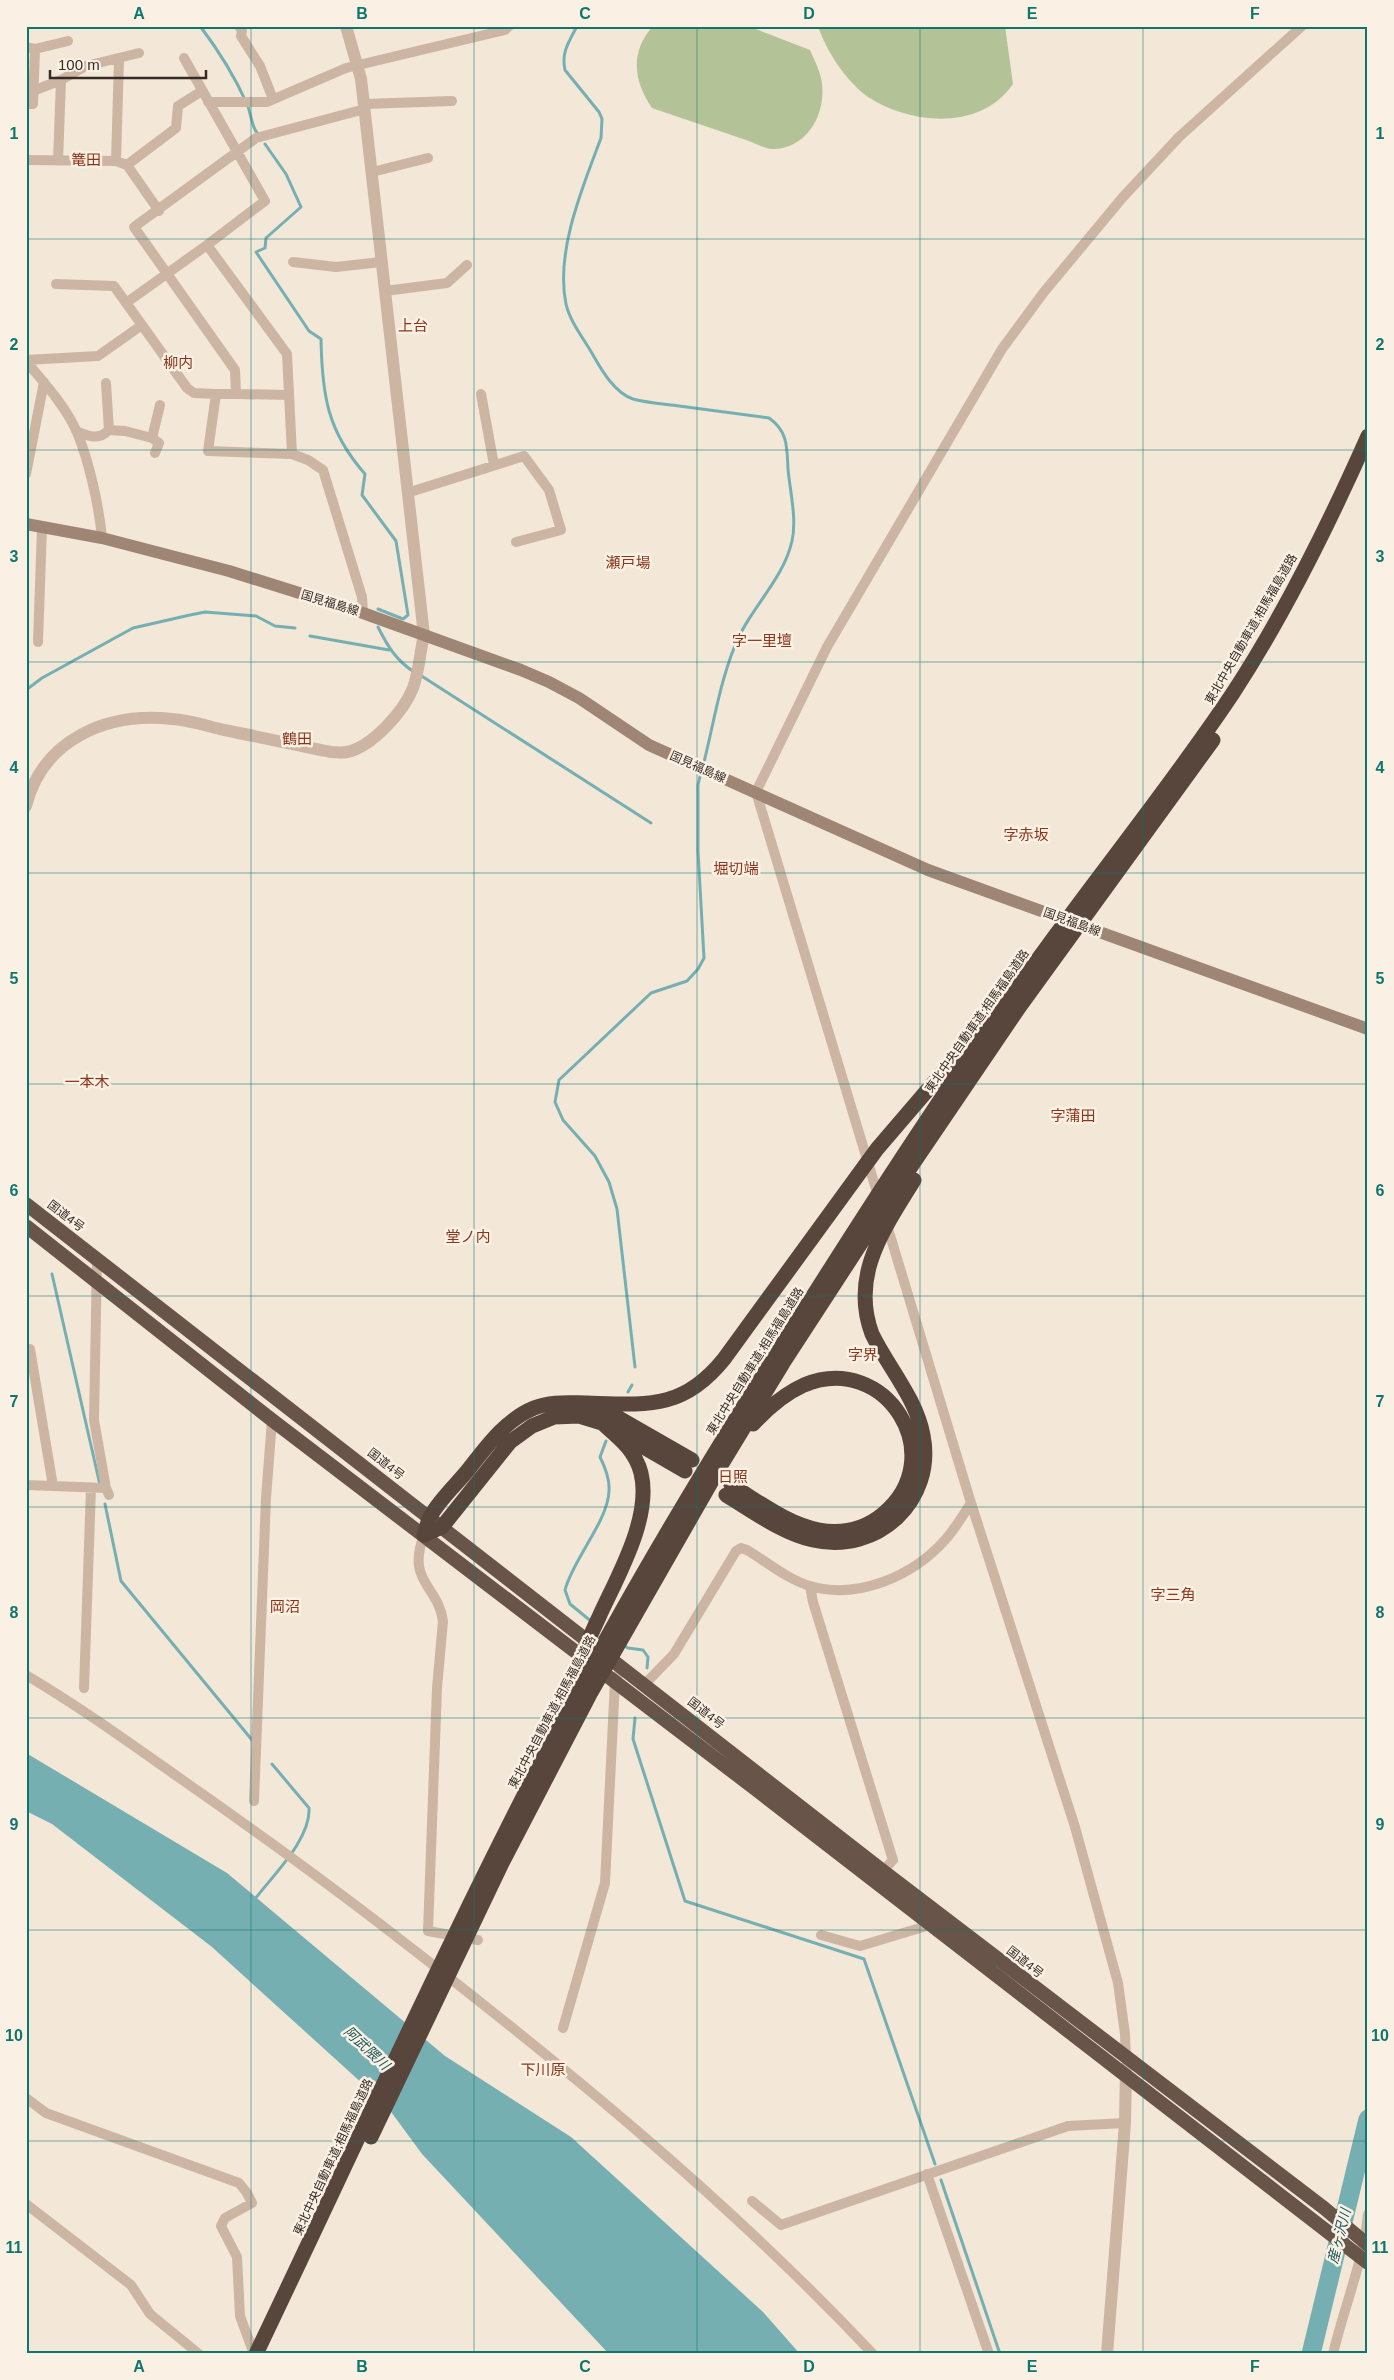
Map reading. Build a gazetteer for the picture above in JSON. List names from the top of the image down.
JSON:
{
  "streets": {
    "highway": ["東北中央自動車道;相馬福島道路", "国道4号"],
    "main road": ["国見福島線"]
  },
  "districts": [
    "篭田",
    "上台",
    "柳内",
    "瀬戸場",
    "字一里壇",
    "鶴田",
    "字赤坂",
    "堀切端",
    "一本木",
    "字蒲田",
    "堂ノ内",
    "字界",
    "日照",
    "字三角",
    "岡沼",
    "下川原"
  ],
  "water": ["阿武隈川", "産ヶ沢川"],
  "scale_bar": "100 m",
  "grid": {
    "columns": [
      "A",
      "B",
      "C",
      "D",
      "E",
      "F"
    ],
    "rows": [
      "1",
      "2",
      "3",
      "4",
      "5",
      "6",
      "7",
      "8",
      "9",
      "10",
      "11"
    ]
  }
}
